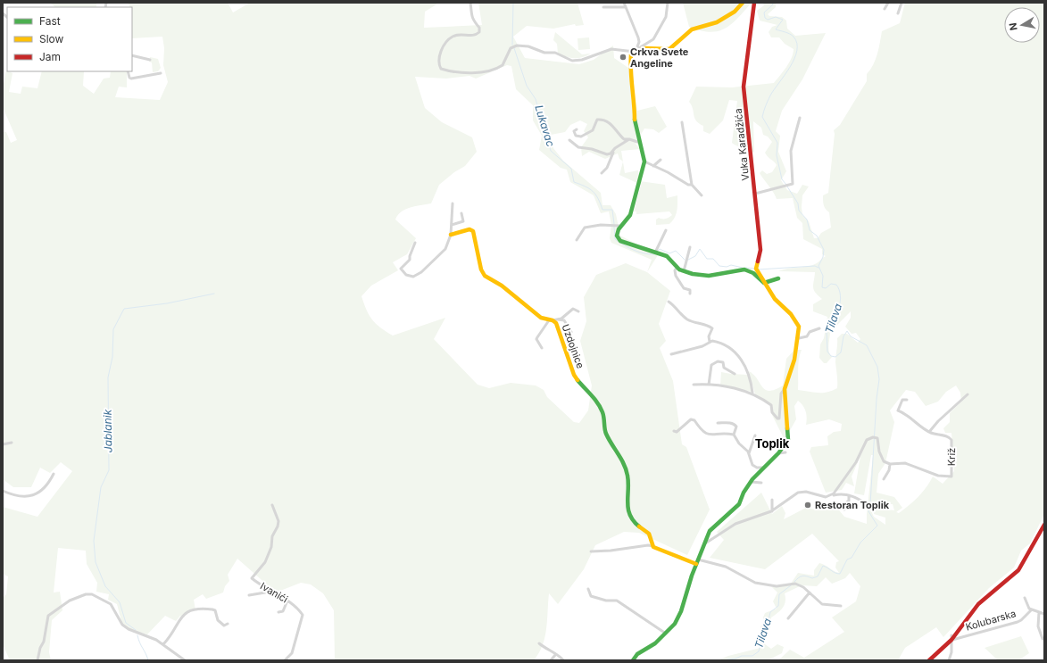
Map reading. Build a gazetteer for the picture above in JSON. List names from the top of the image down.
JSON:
{
  "streets": {
    "street": [
      "Vuka Karadžića",
      "Uzdojnice",
      "Križ",
      "Ivanići",
      "Kolubarska"
    ]
  },
  "districts": ["Toplik"],
  "water": ["Lukavac", "Tilava", "Jablanik"],
  "places": ["Crkva Svete Angeline", "Restoran Toplik"],
  "legend": ["Fast", "Slow", "Jam"],
  "north": "left"
}
